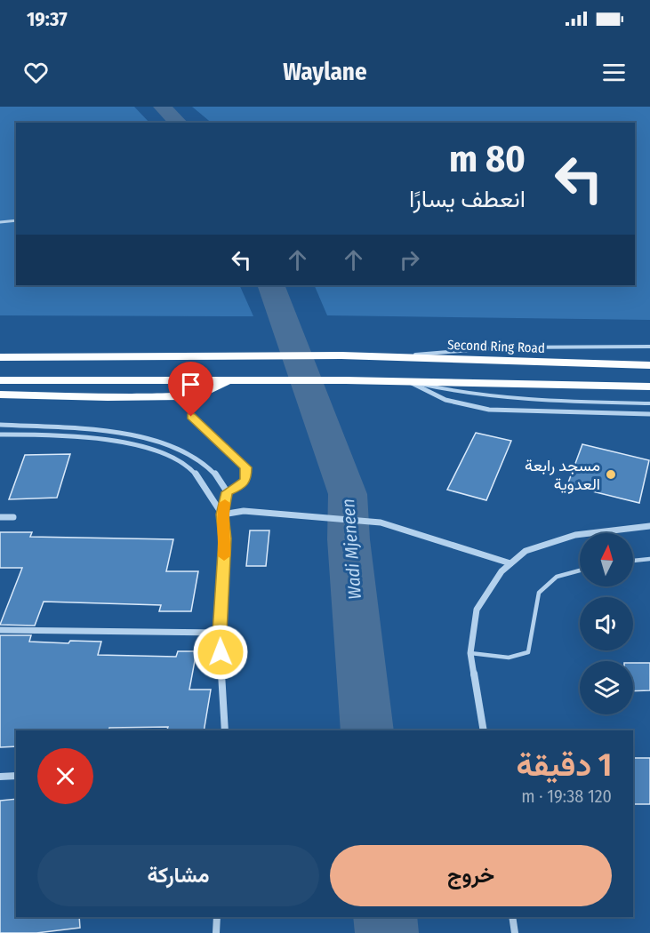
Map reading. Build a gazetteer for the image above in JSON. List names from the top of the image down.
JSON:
{
  "streets": {
    "highway": ["Second Ring Road"]
  },
  "water": ["Wadi Mjeneen"],
  "places": ["مسجد رابعة العدوية"],
  "north": "top",
  "page": {
    "status": "19:37",
    "header": "Waylane",
    "turn": ["80 m", "انعطف يسارًا"],
    "heading": ["1 دقيقة", "120 m · 19:38"],
    "buttons": ["خروج", "مشاركة"]
  }
}
